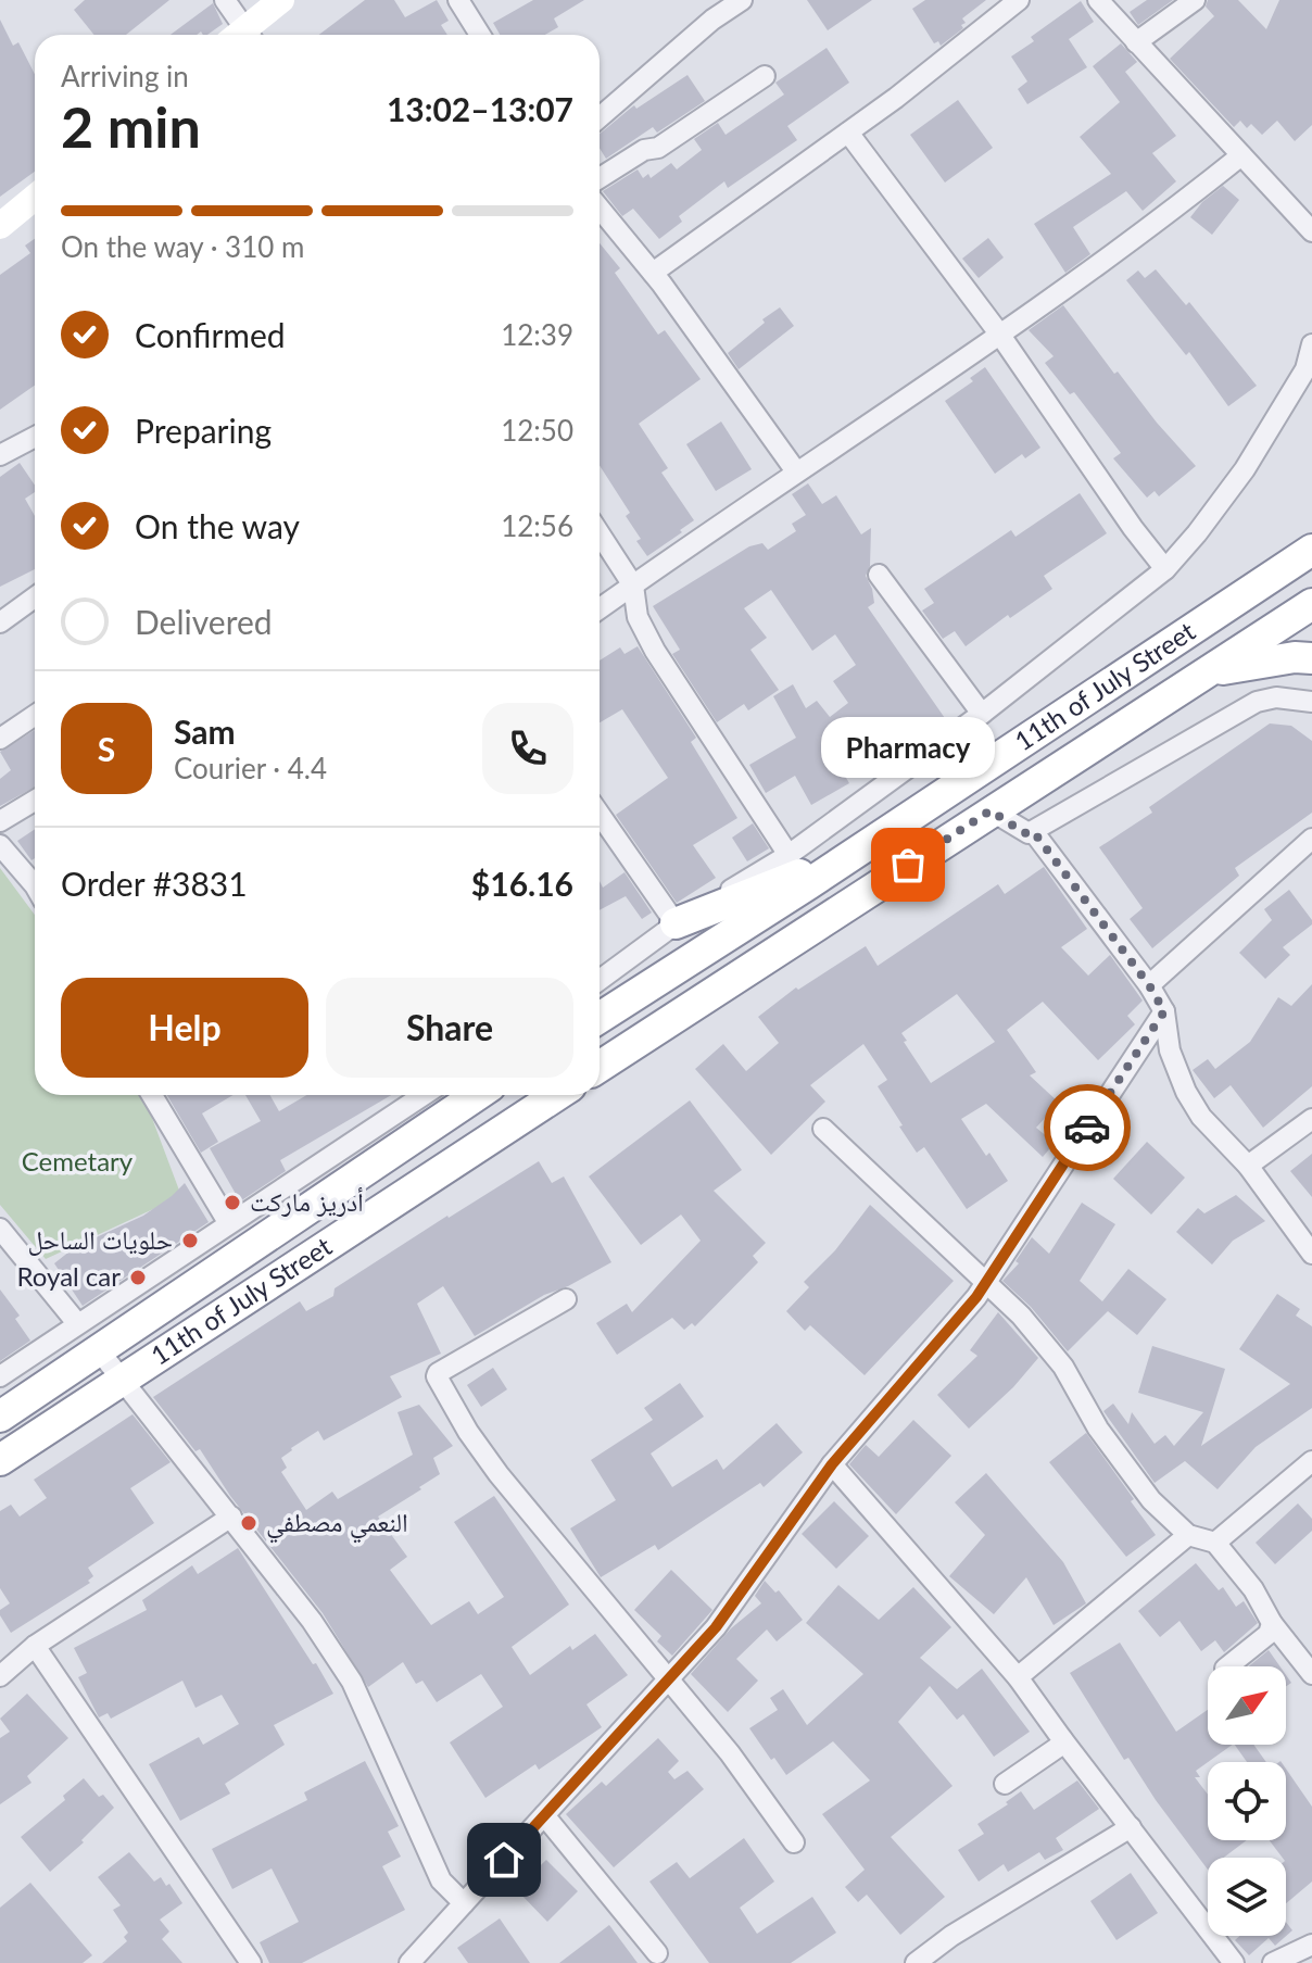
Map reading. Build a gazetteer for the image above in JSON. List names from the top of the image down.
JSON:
{
  "streets": {
    "highway": ["11th of July Street"]
  },
  "parks": ["Cemetary"],
  "places": [
    "Pharmacy",
    "أدريز ماركت",
    "حلويات الساحل",
    "Royal car",
    "النعمي مصطفي"
  ],
  "north": "top right",
  "page": {
    "heading": ["2 min", "Arriving in", "13:02–13:07"],
    "panel": [
      "Sam",
      "Courier · 4.4",
      "Order #3831",
      "$16.16"
    ],
    "bar": "On the way · 310 m",
    "list": [
      ["Confirmed", "12:39"],
      ["Preparing", "12:50"],
      ["On the way", "12:56"],
      "Delivered"
    ],
    "round": "S",
    "bubble": "Pharmacy",
    "buttons": ["Help", "Share"]
  }
}
